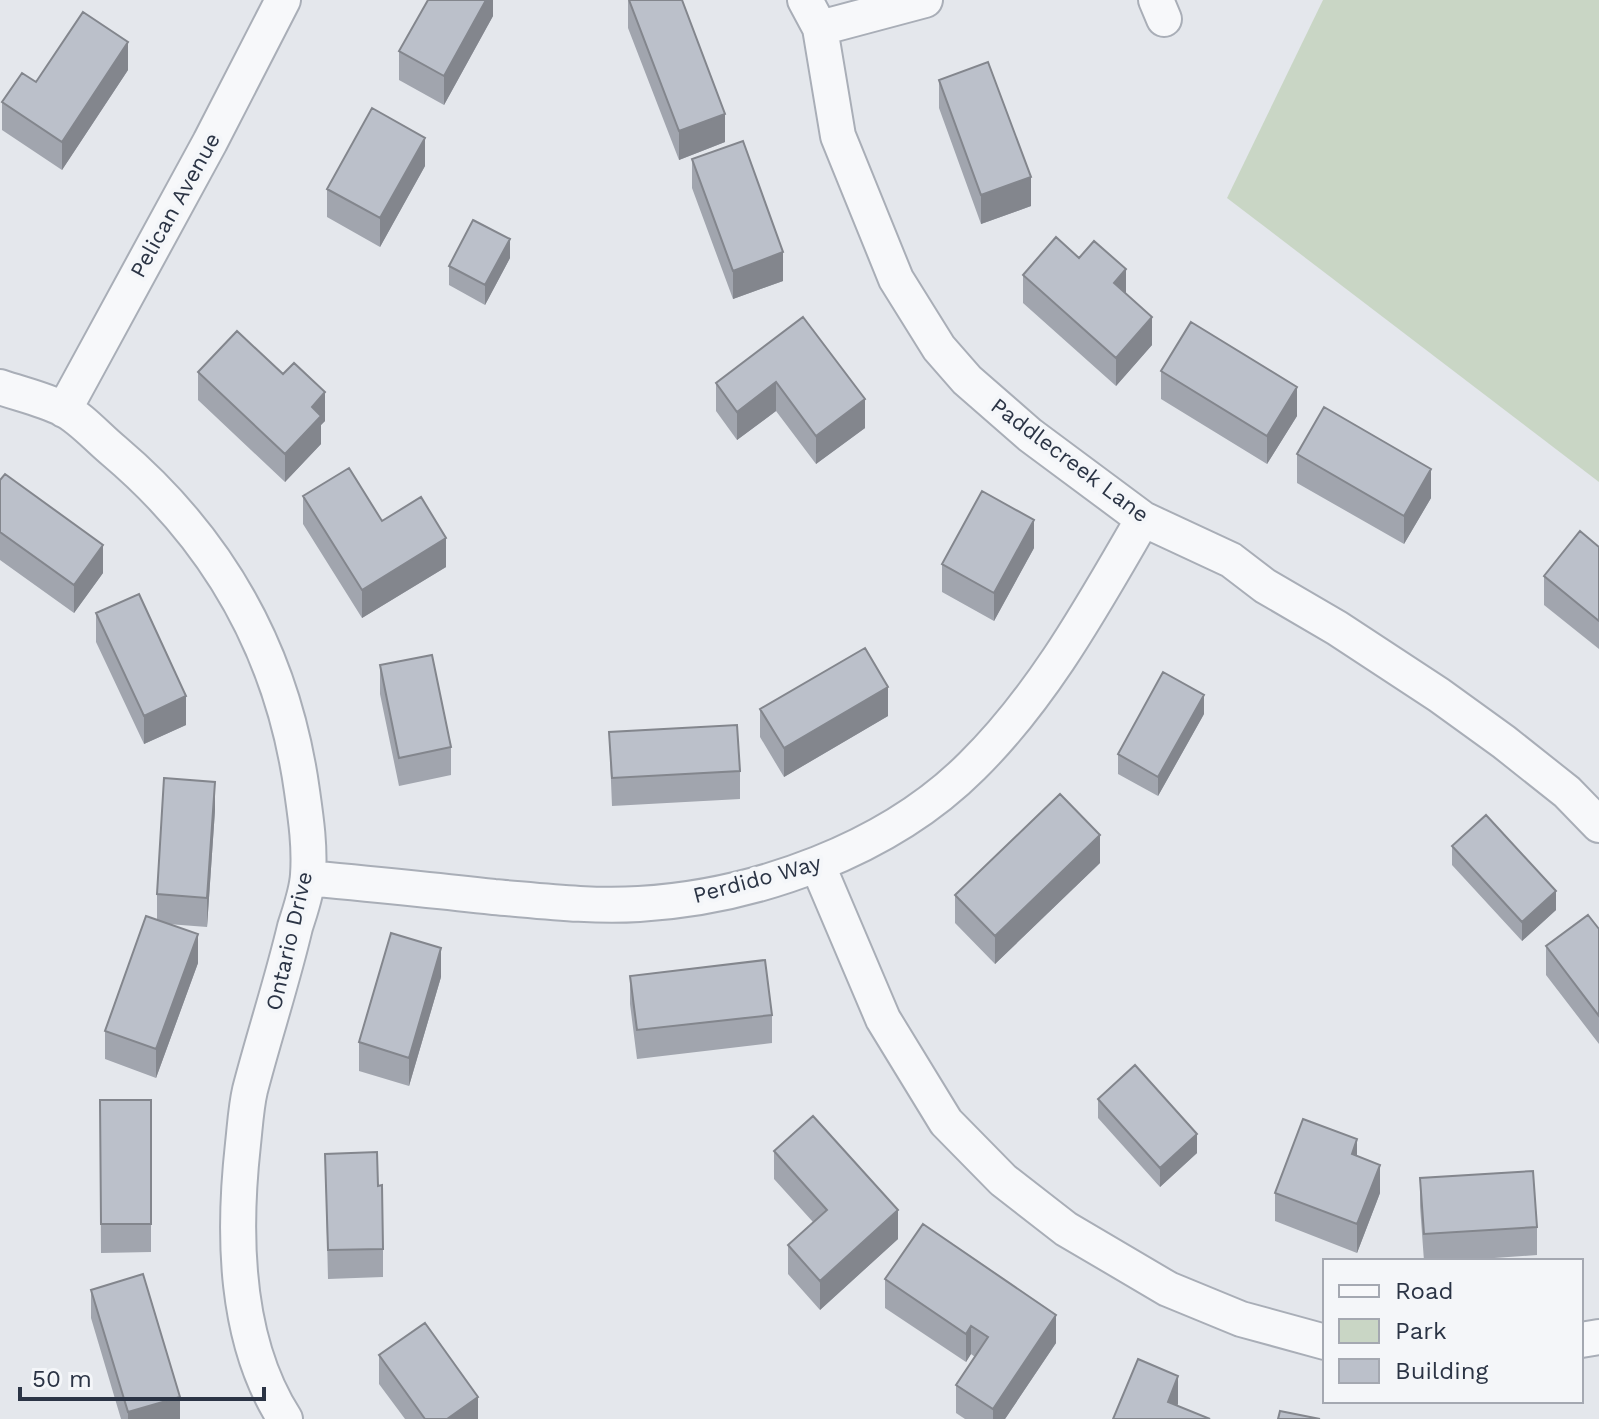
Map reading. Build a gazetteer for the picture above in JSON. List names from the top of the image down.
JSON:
{
  "streets": {
    "street": [
      "Pelican Avenue",
      "Paddlecreek Lane",
      "Perdido Way",
      "Ontario Drive"
    ]
  },
  "crossings": [
    ["Pelican Avenue", "Ontario Drive"],
    ["Paddlecreek Lane", "Perdido Way"],
    ["Perdido Way", "Ontario Drive"]
  ],
  "legend": ["Road", "Park", "Building"],
  "scale_bar": "50 m"
}
